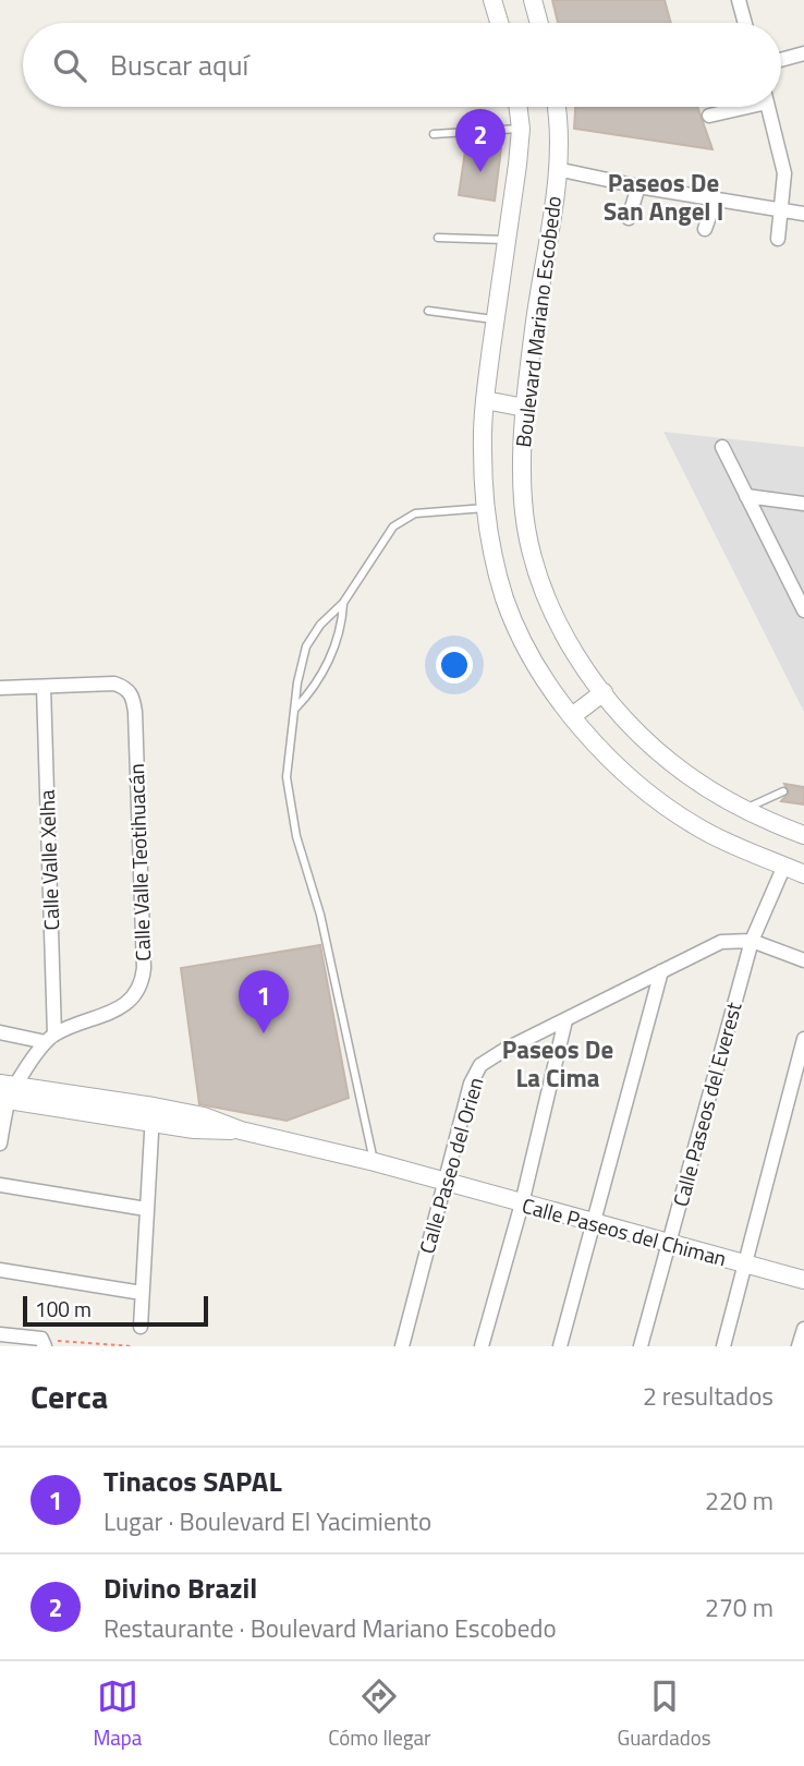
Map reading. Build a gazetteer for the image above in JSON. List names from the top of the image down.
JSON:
{
  "streets": {
    "street": [
      "Boulevard Mariano Escobedo",
      "Calle Valle Xelha",
      "Calle Valle Teotihuacán",
      "Calle Paseos del Everest",
      "Calle Paseo del Orien",
      "Calle Paseos del Chiman"
    ]
  },
  "crossings": [
    ["Boulevard Mariano Escobedo", "Calle Paseos del Everest"],
    ["Calle Valle Xelha", "Calle Valle Teotihuacán"],
    ["Calle Paseos del Everest", "Calle Paseo del Orien"],
    ["Calle Paseos del Everest", "Calle Paseos del Chiman"],
    ["Calle Paseo del Orien", "Calle Paseos del Chiman"]
  ],
  "districts": ["Paseos De San Angel I", "Paseos De La Cima"],
  "scale_bar": "100 m",
  "page": {
    "search": "Buscar aquí",
    "pins": ["2", "1"],
    "scale": "100 m",
    "heading": ["Cerca", "2 resultados"],
    "list": [
      {
        "mark": "1",
        "name": "Tinacos SAPAL",
        "note": "Lugar · Boulevard El Yacimiento",
        "value": "220 m"
      },
      {
        "mark": "2",
        "name": "Divino Brazil",
        "note": "Restaurante · Boulevard Mariano Escobedo",
        "value": "270 m"
      }
    ],
    "nav": ["Mapa", "Cómo llegar", "Guardados"]
  }
}
